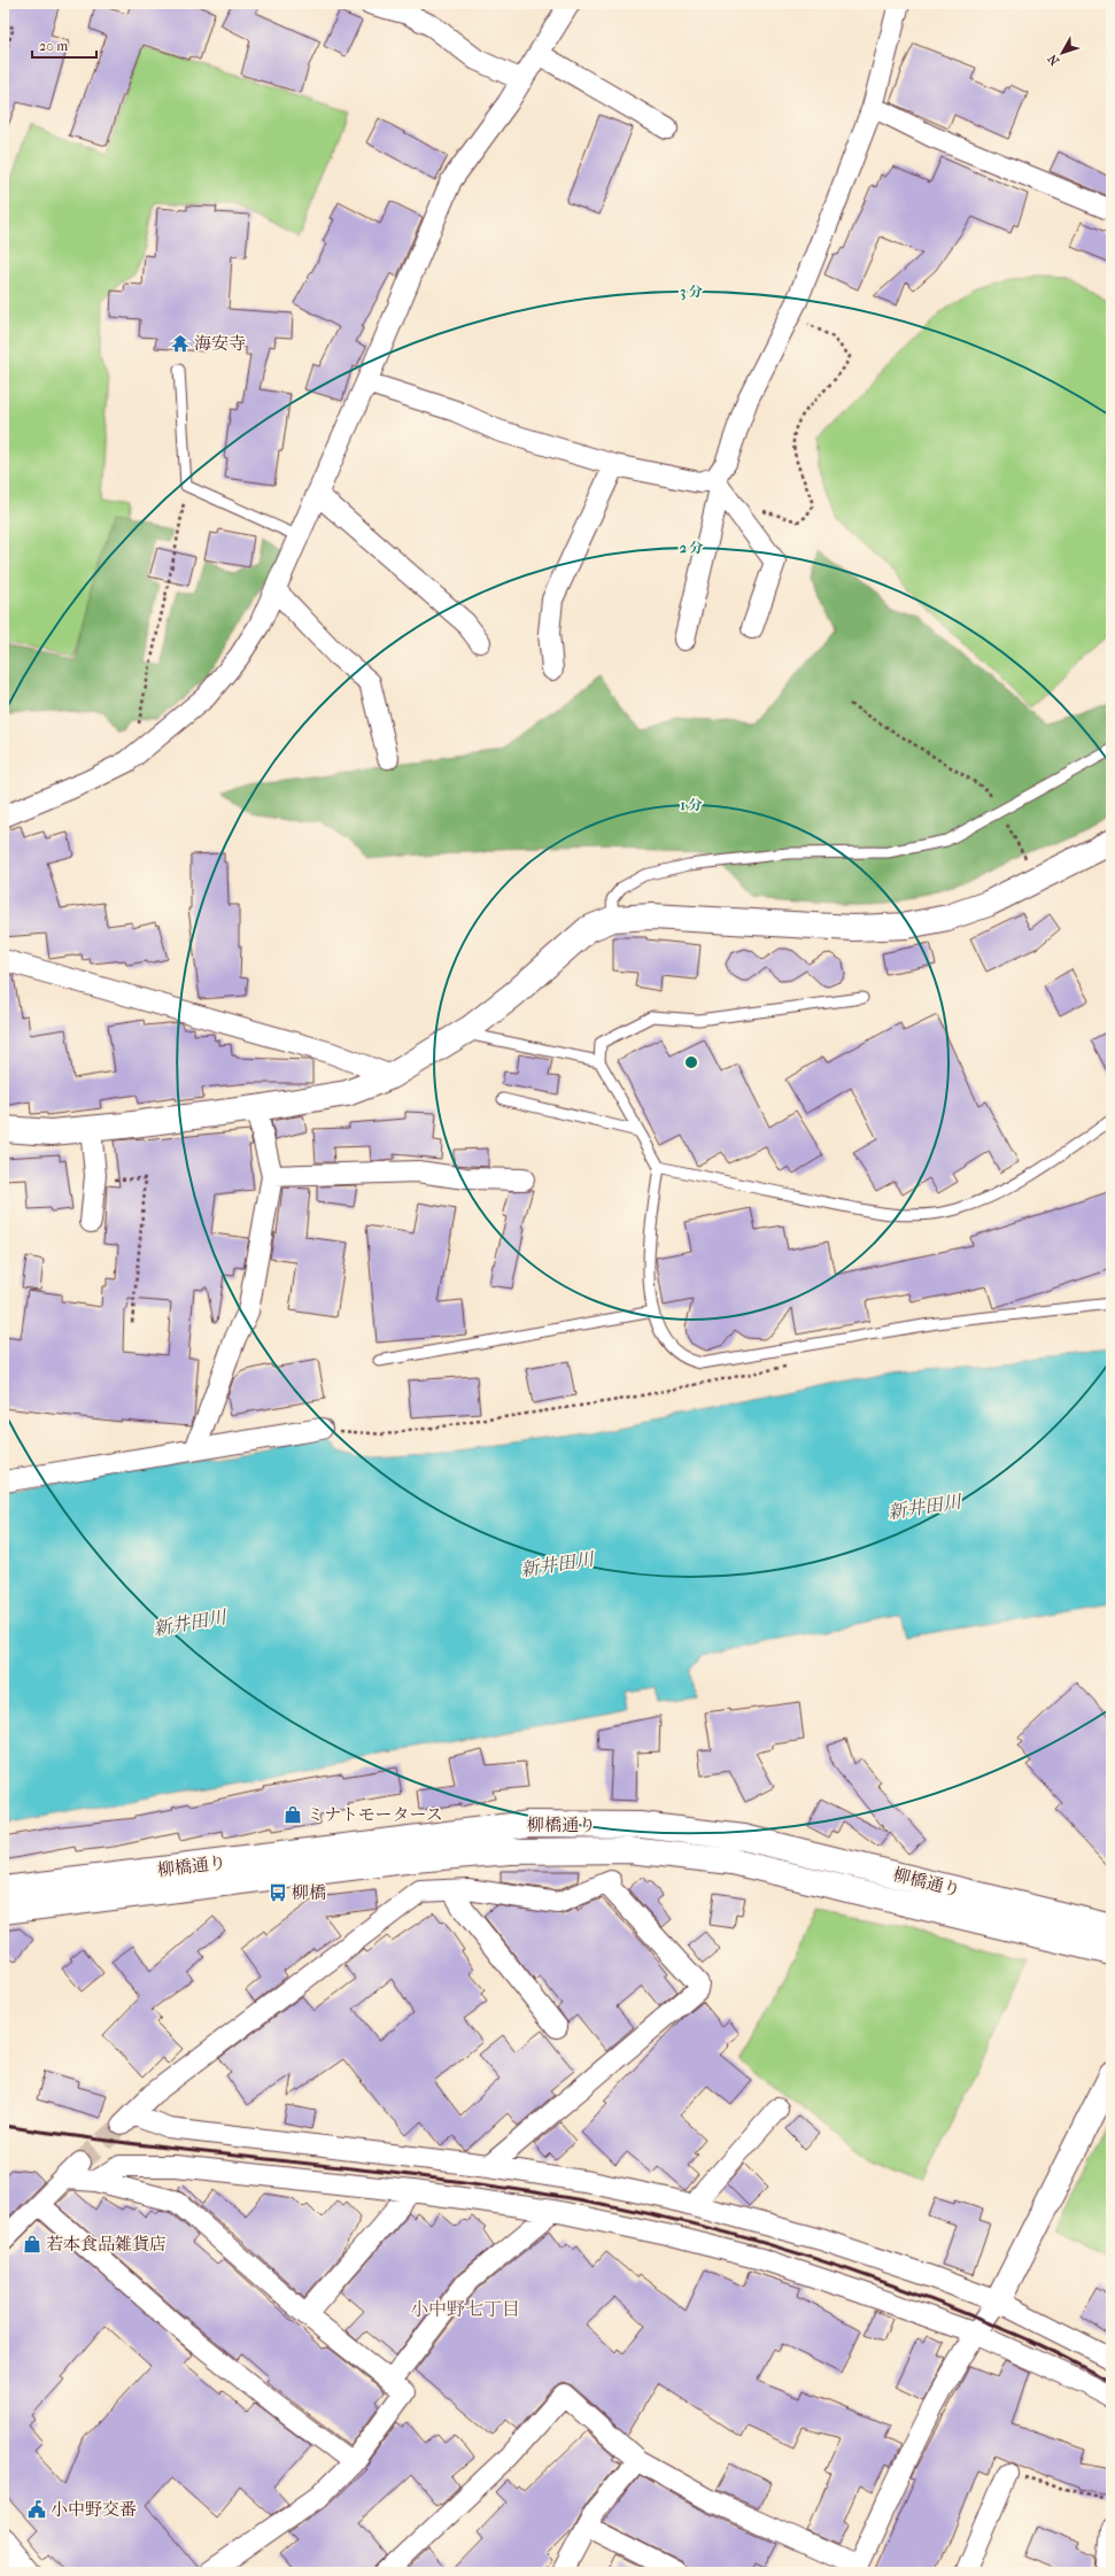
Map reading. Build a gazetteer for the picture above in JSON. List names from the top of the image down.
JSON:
{
  "streets": {
    "street": ["柳橋通り"]
  },
  "districts": ["小中野七丁目"],
  "water": ["新井田川"],
  "places": {
    "temple": ["海安寺"],
    "shop": ["ミナトモータース", "若本食品雑貨店"],
    "bus stop": ["柳橋"],
    "public building": ["小中野交番"]
  },
  "scale_bar": "20 m",
  "north": "bottom left",
  "rings": ["3 分", "2 分", "1 分"]
}
